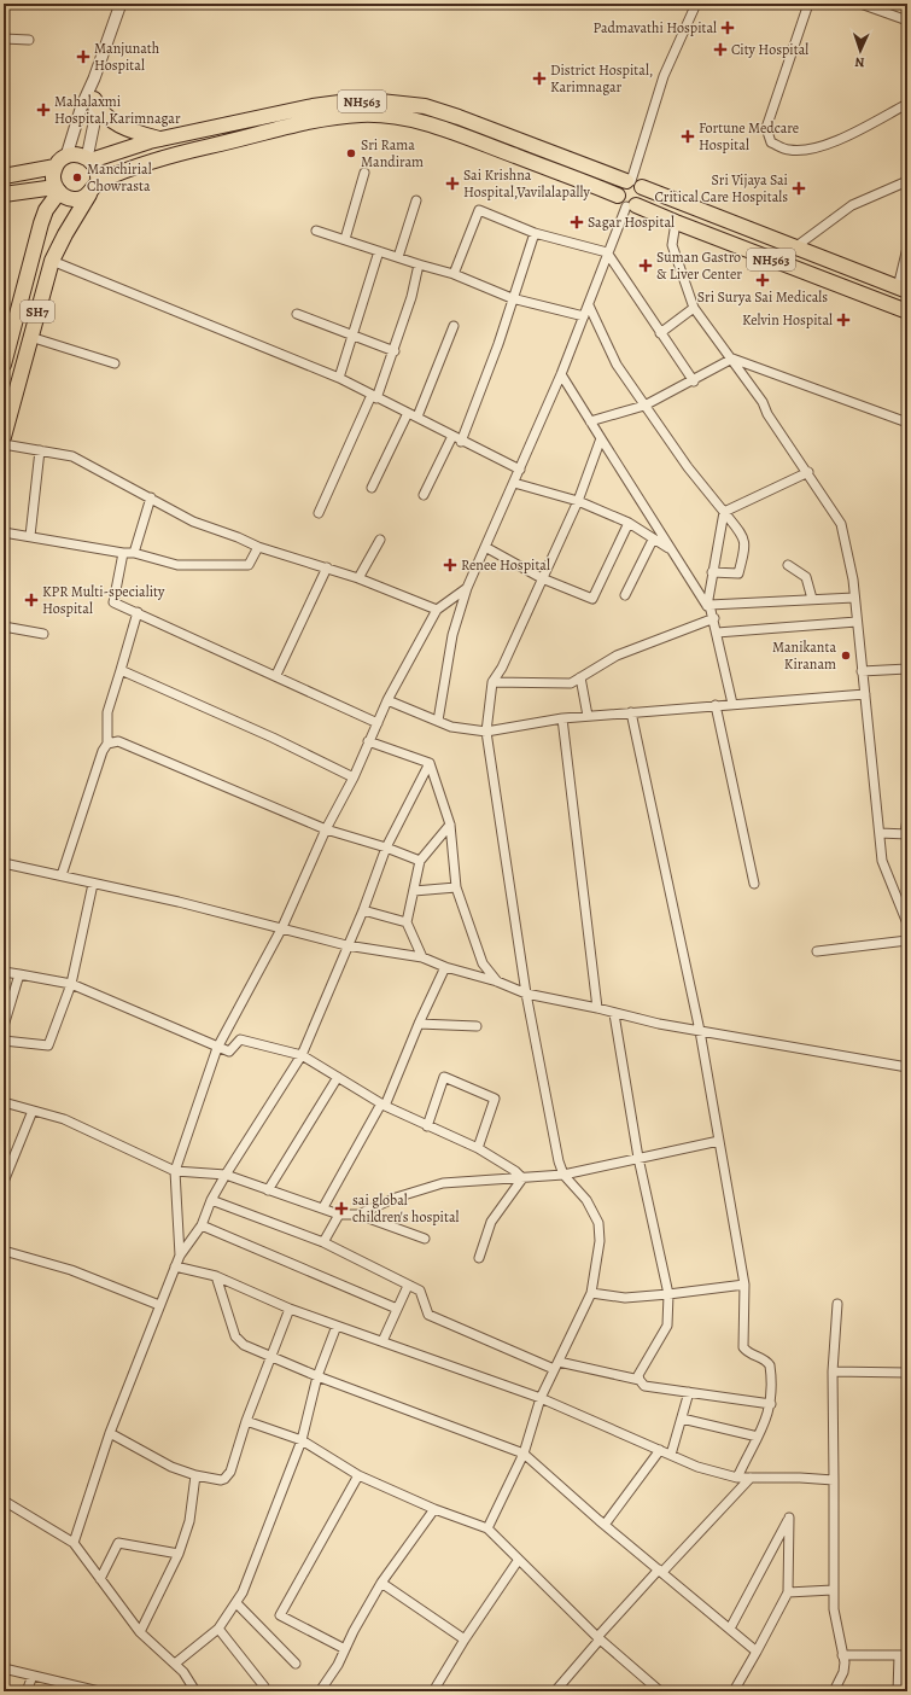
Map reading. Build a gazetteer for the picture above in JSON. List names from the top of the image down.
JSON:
{
  "streets": {
    "main road": ["NH563", "SH7"]
  },
  "crossings": [
    ["NH563", "SH7"]
  ],
  "places": {
    "health": [
      "Padmavathi Hospital",
      "City Hospital",
      "Manjunath Hospital",
      "District Hospital, Karimnagar",
      "Mahalaxmi Hospital,Karimnagar",
      "Fortune Medcare Hospital",
      "Sai Krishna Hospital,Vavilalapally",
      "Sri Vijaya Sai Critical Care Hospitals",
      "Sagar Hospital",
      "Suman Gastro & Liver Center",
      "Sri Surya Sai Medicals",
      "Kelvin Hospital",
      "Renee Hospital",
      "KPR Multi-speciality Hospital",
      "sai global children's hospital"
    ],
    "other": ["Sri Rama Mandiram", "Manchirial Chowrasta", "Manikanta Kiranam"]
  },
  "north": "bottom"
}
